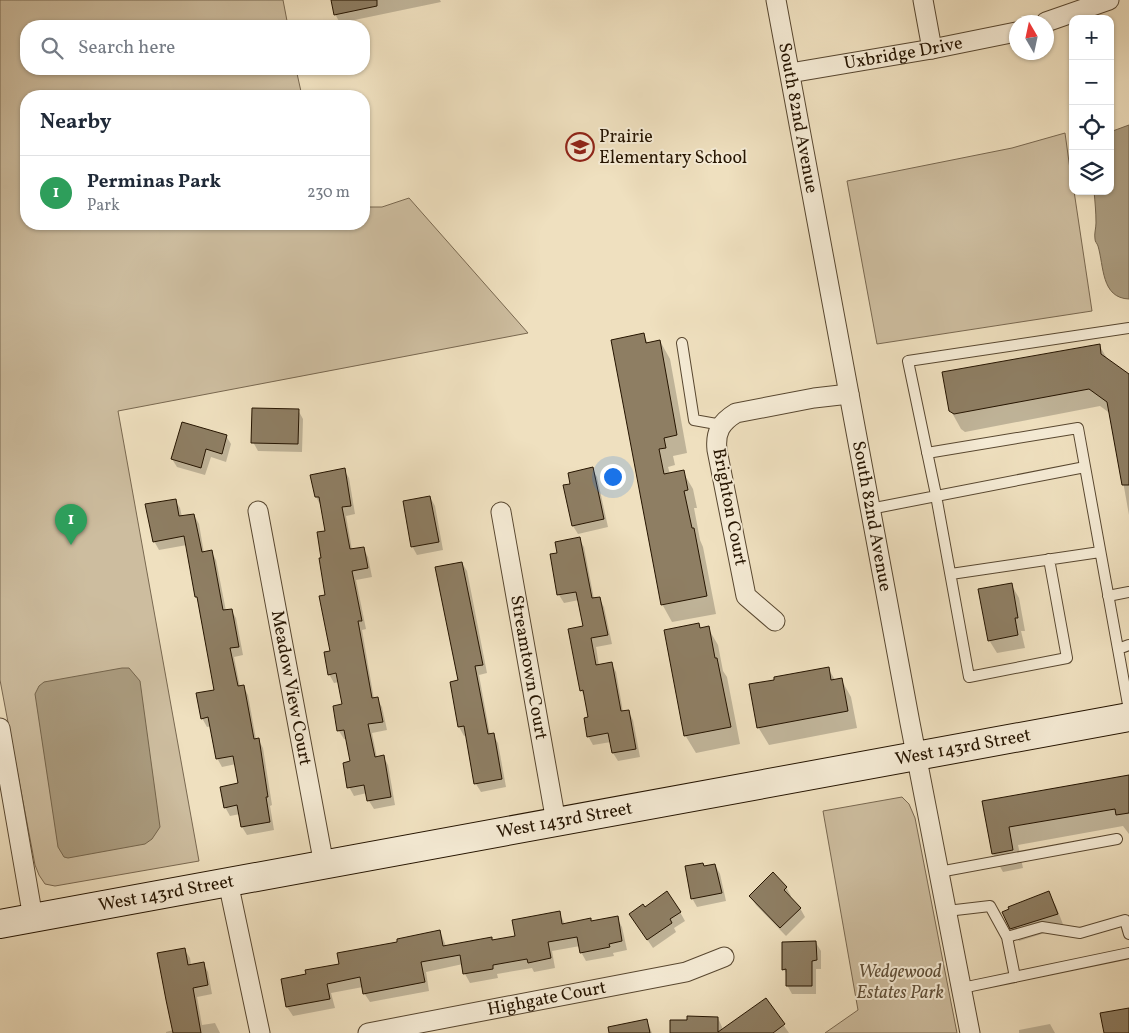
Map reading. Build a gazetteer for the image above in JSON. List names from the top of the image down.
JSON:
{
  "streets": {
    "main road": ["West 143rd Street"],
    "street": [
      "Uxbridge Drive",
      "South 82nd Avenue",
      "Brighton Court",
      "Streamtown Court",
      "Meadow View Court",
      "Highgate Court"
    ]
  },
  "crossings": [
    ["Uxbridge Drive", "South 82nd Avenue"],
    ["South 82nd Avenue", "Brighton Court"],
    ["South 82nd Avenue", "West 143rd Street"],
    ["Streamtown Court", "West 143rd Street"],
    ["Meadow View Court", "West 143rd Street"]
  ],
  "parks": ["Wedgewood Estates Park"],
  "places": {
    "school or university": ["Prairie Elementary School"]
  },
  "north": "top",
  "page": {
    "map_buttons": ["+", "−"],
    "search": "Search here",
    "heading": "Nearby",
    "list": [
      {
        "mark": "1",
        "name": "Perminas Park",
        "note": "Park",
        "value": "230 m"
      }
    ],
    "pins": "1"
  }
}
